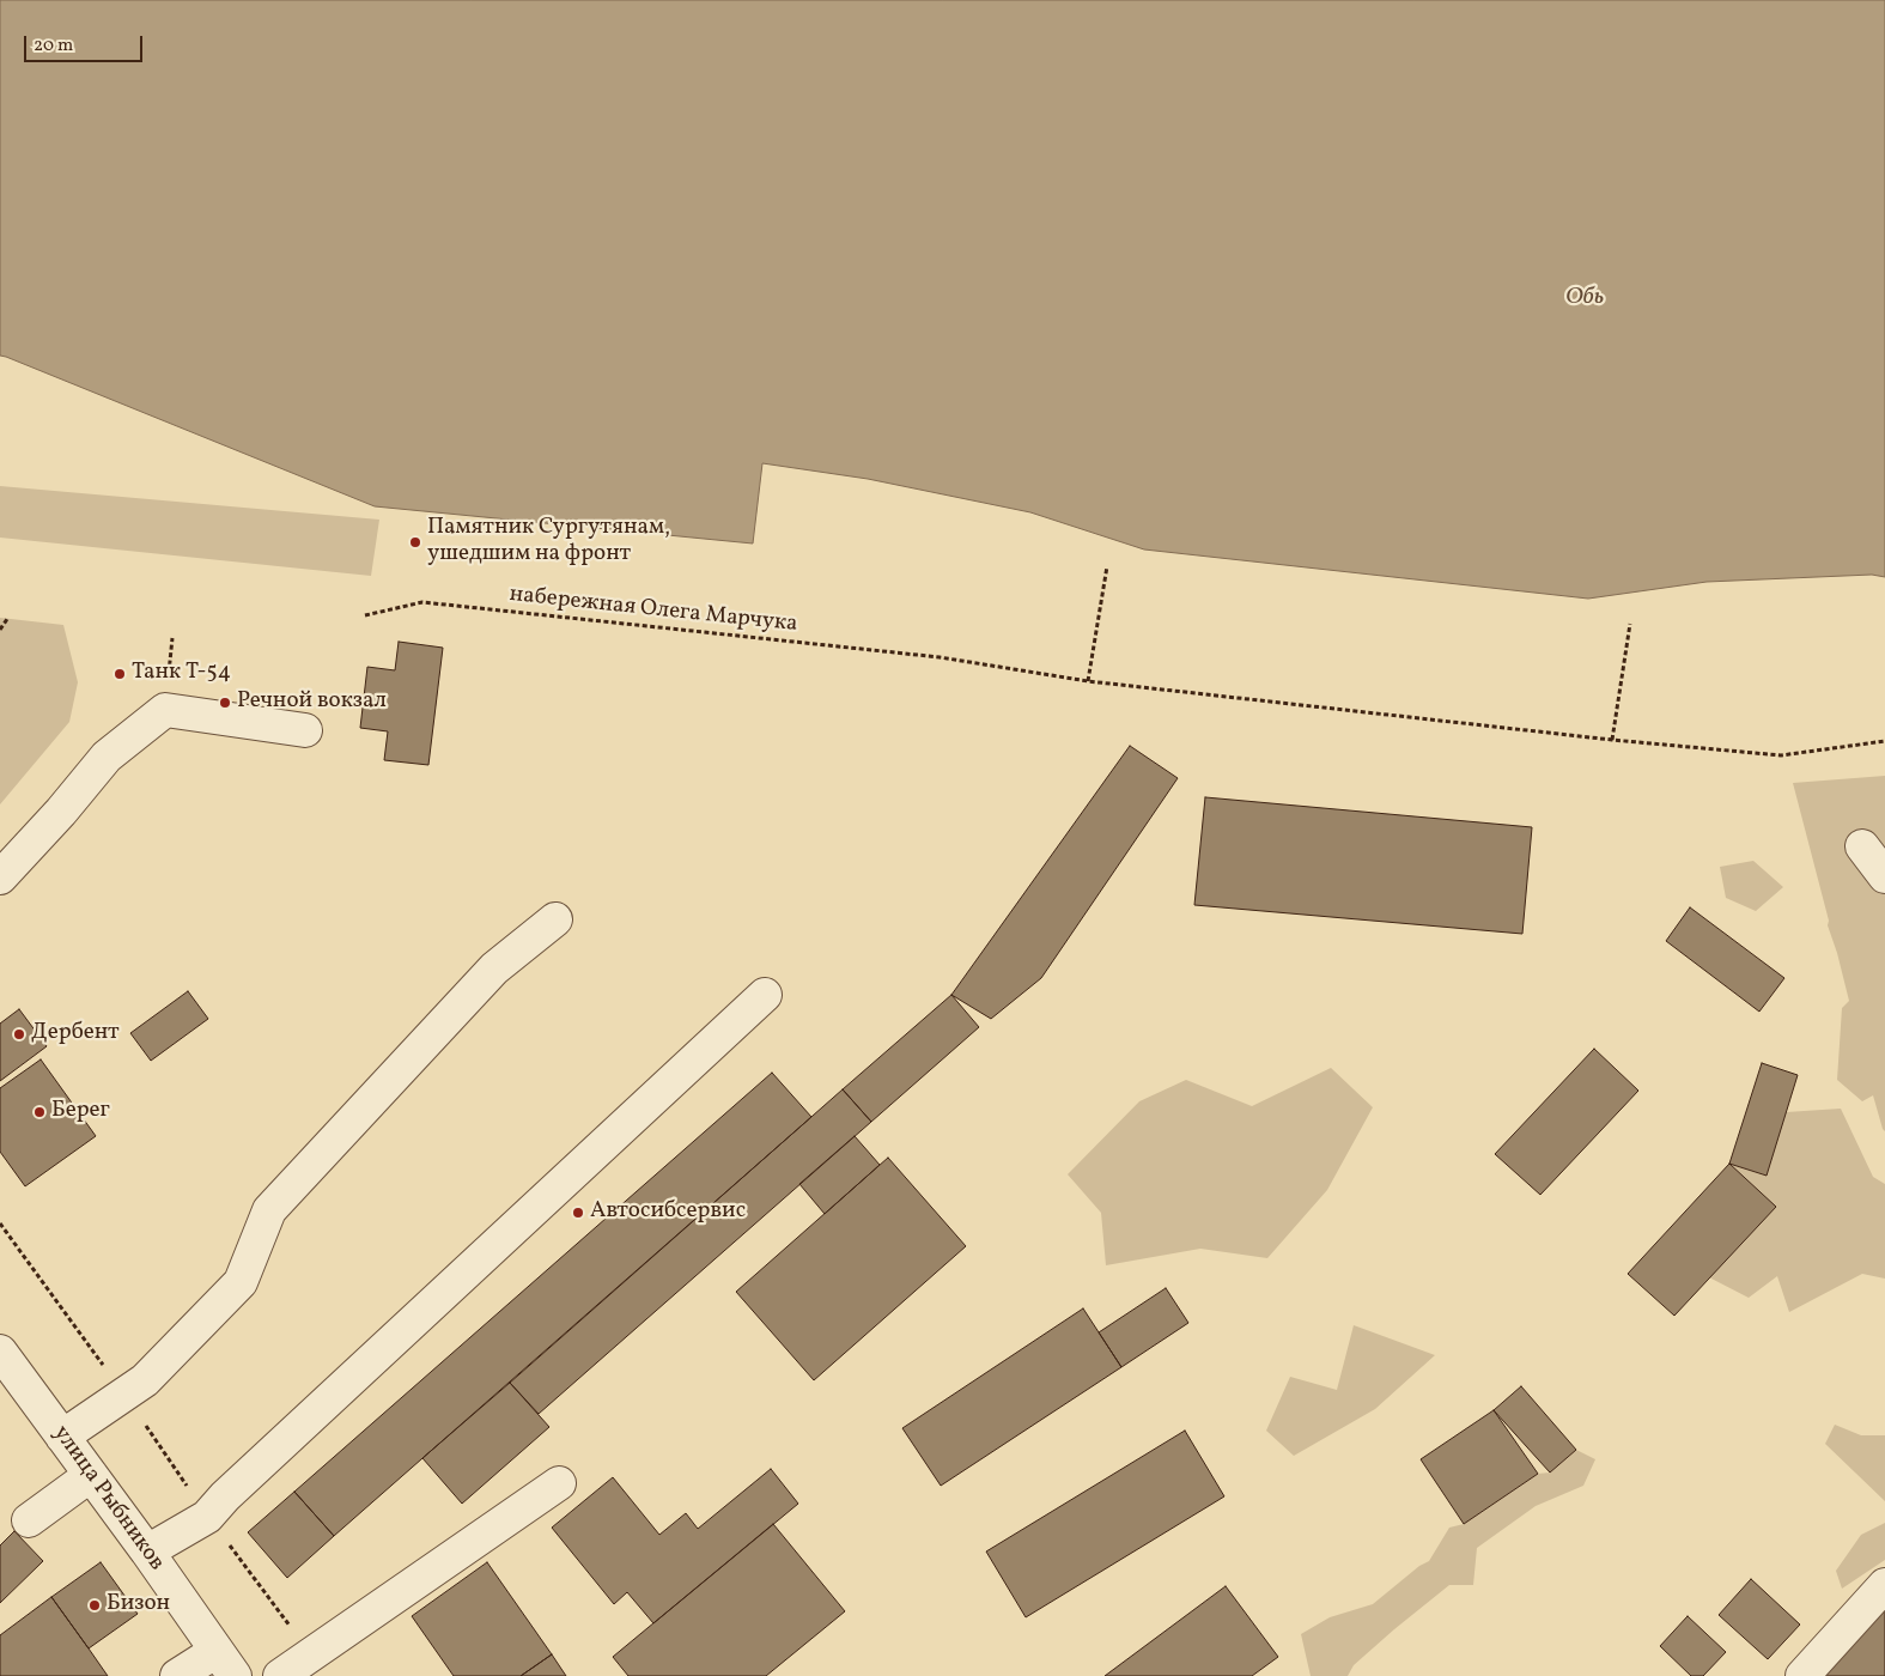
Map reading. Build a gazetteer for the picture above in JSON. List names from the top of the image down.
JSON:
{
  "streets": {
    "street": ["улица Рыбников"],
    "path": ["набережная Олега Марчука"]
  },
  "water": ["Обь"],
  "places": [
    "Памятник Сургутянам, ушедшим на фронт",
    "Танк Т-54",
    "Речной вокзал",
    "Дербент",
    "Берег",
    "Автосибсервис",
    "Бизон"
  ],
  "scale_bar": "20 m"
}
